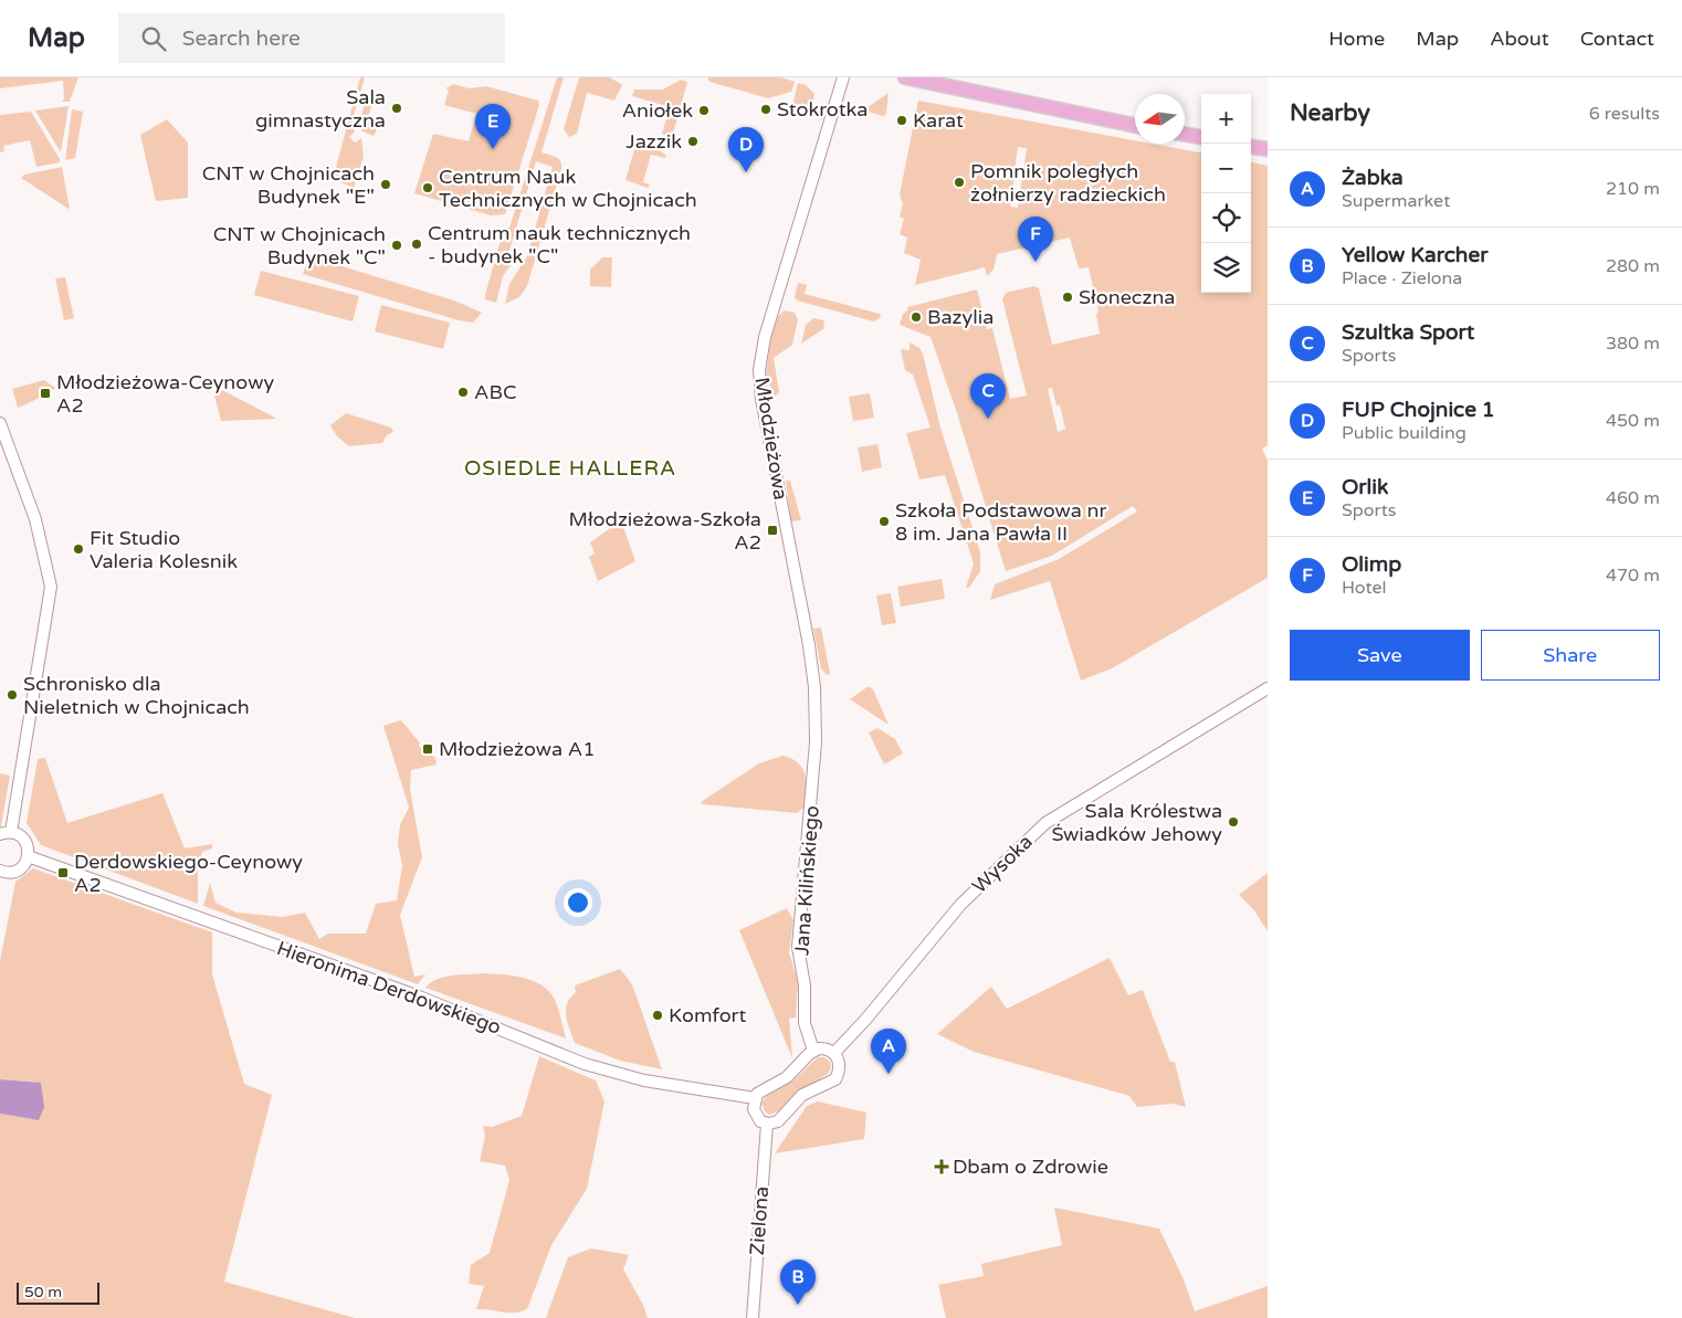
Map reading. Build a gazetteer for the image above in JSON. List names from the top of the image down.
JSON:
{
  "streets": {
    "street": [
      "Młodzieżowa",
      "Wysoka",
      "Jana Kilińskiego",
      "Hieronima Derdowskiego",
      "Zielona"
    ]
  },
  "crossings": [
    ["Młodzieżowa", "Jana Kilińskiego"]
  ],
  "districts": ["OSIEDLE HALLERA"],
  "places": {
    "other": [
      "Sala gimnastyczna",
      "Stokrotka",
      "Aniołek",
      "Karat",
      "Jazzik",
      "Pomnik poległych żołnierzy radzieckich",
      "CNT w Chojnicach Budynek \"E\"",
      "Centrum Nauk Technicznych w Chojnicach",
      "Centrum nauk technicznych - budynek \"C\"",
      "CNT w Chojnicach Budynek \"C\"",
      "Słoneczna",
      "Bazylia",
      "ABC",
      "Szkoła Podstawowa nr 8 im. Jana Pawła II",
      "Fit Studio Valeria Kolesnik",
      "Schronisko dla Nieletnich w Chojnicach",
      "Sala Królestwa Świadków Jehowy",
      "Komfort"
    ],
    "transit": [
      "Młodzieżowa-Ceynowy A2",
      "Młodzieżowa-Szkoła A2",
      "Młodzieżowa A1",
      "Derdowskiego-Ceynowy A2"
    ],
    "health": ["Dbam o Zdrowie"]
  },
  "scale_bar": "50 m",
  "north": "left",
  "page": {
    "header": "Map",
    "search": "Search here",
    "nav": [
      "Home",
      "Map",
      "About",
      "Contact"
    ],
    "heading": ["Nearby", "6 results"],
    "map_buttons": ["+", "−"],
    "pins": [
      "E",
      "D",
      "F",
      "C",
      "A",
      "B"
    ],
    "list": [
      {
        "mark": "A",
        "name": "Żabka",
        "note": "Supermarket",
        "value": "210 m"
      },
      {
        "mark": "B",
        "name": "Yellow Karcher",
        "note": "Place · Zielona",
        "value": "280 m"
      },
      {
        "mark": "C",
        "name": "Szultka Sport",
        "note": "Sports",
        "value": "380 m"
      },
      {
        "mark": "D",
        "name": "FUP Chojnice 1",
        "note": "Public building",
        "value": "450 m"
      },
      {
        "mark": "E",
        "name": "Orlik",
        "note": "Sports",
        "value": "460 m"
      },
      {
        "mark": "F",
        "name": "Olimp",
        "note": "Hotel",
        "value": "470 m"
      }
    ],
    "buttons": ["Save", "Share"],
    "scale": "50 m"
  }
}
